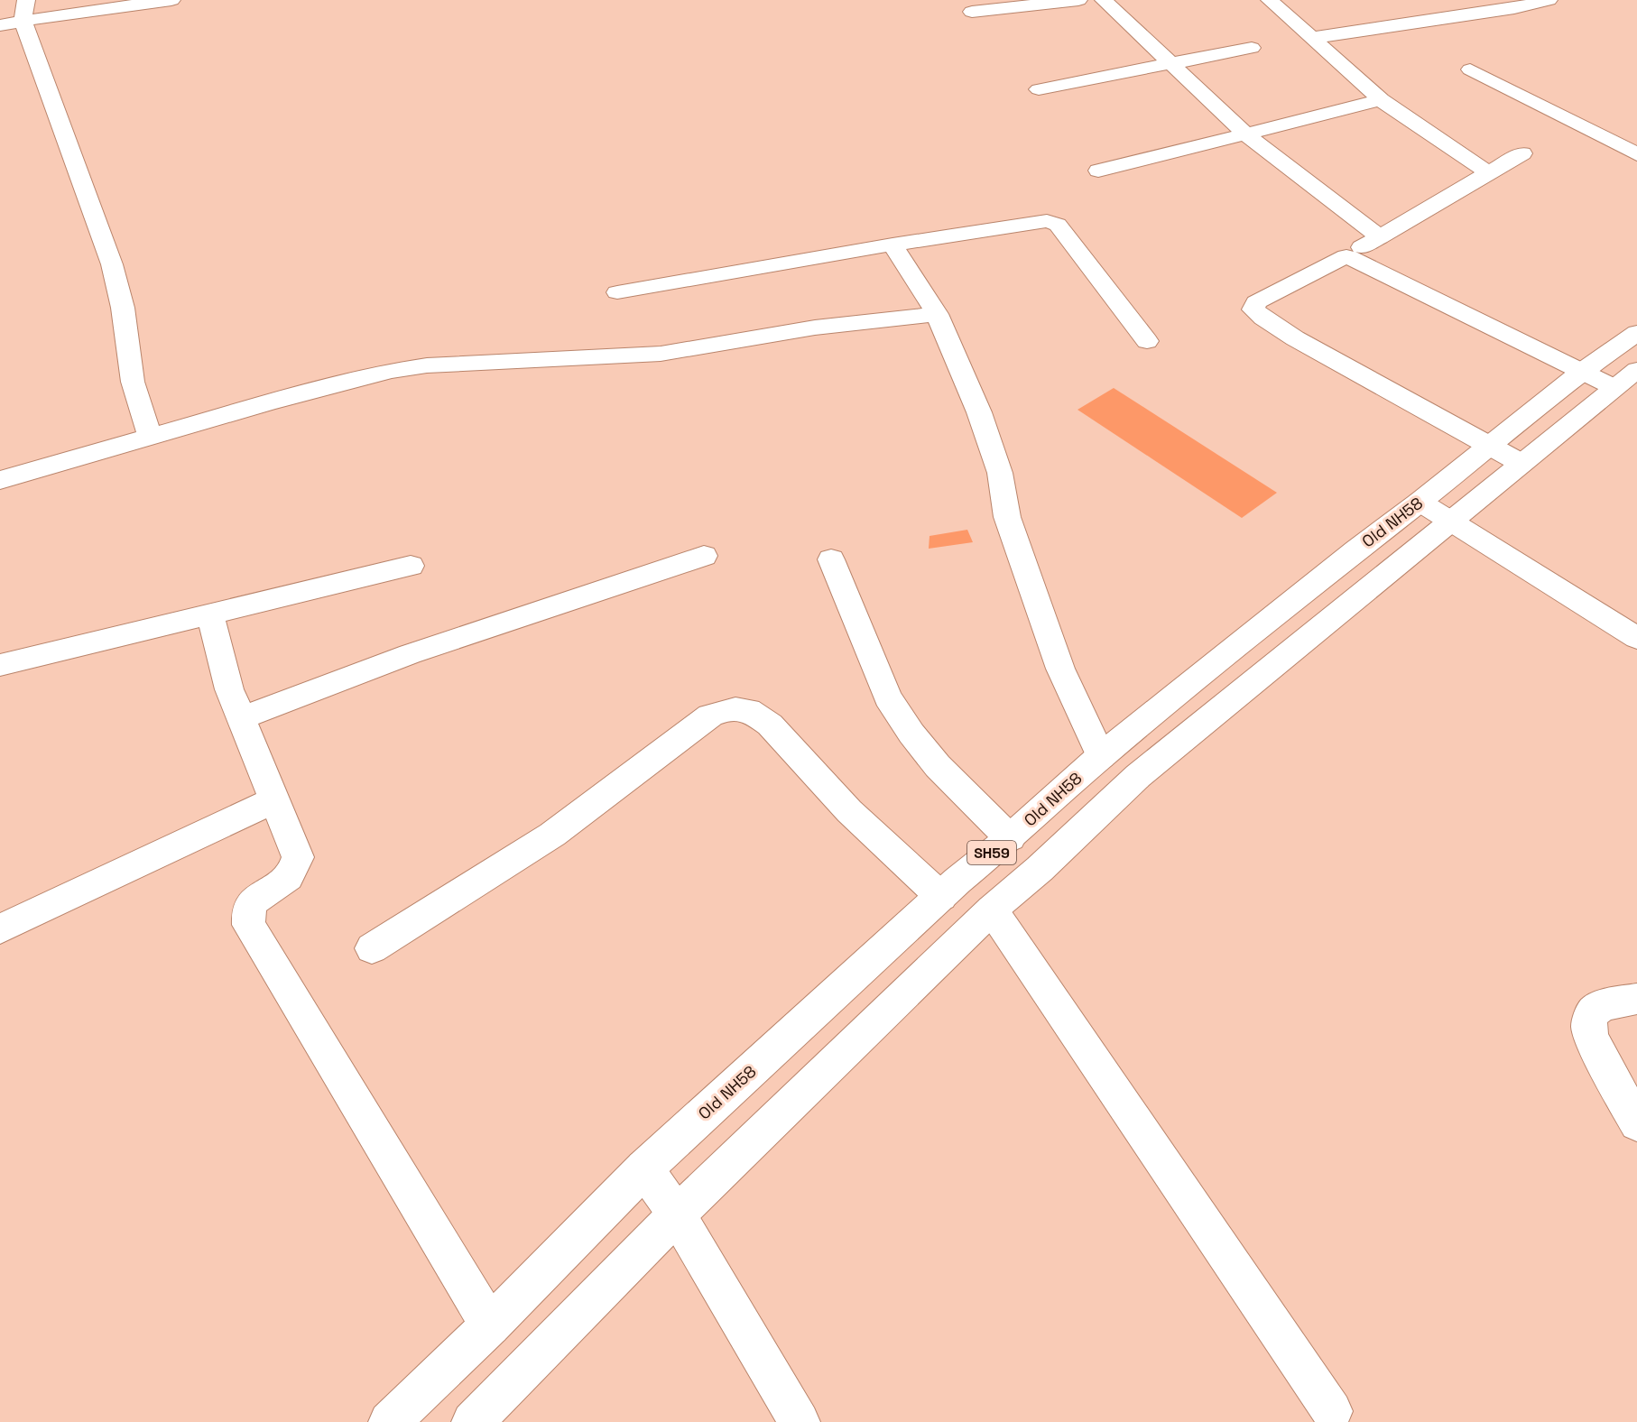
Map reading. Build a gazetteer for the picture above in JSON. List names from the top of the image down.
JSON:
{
  "streets": {
    "street": ["Old NH58", "SH59"]
  }
}
